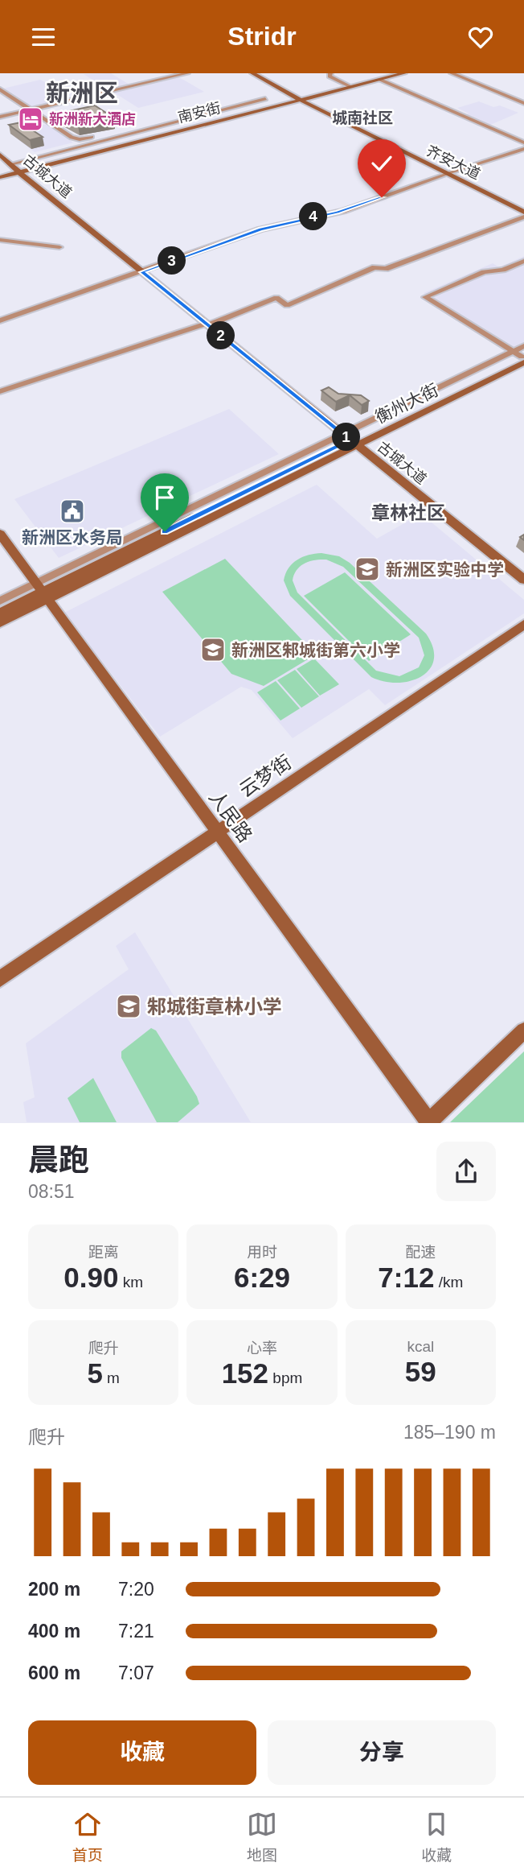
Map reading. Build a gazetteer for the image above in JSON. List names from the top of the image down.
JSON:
{
  "streets": {
    "main road": [
      "南安街",
      "齐安大道",
      "古城大道",
      "衡州大街",
      "云梦街",
      "人民路"
    ]
  },
  "crossings": [
    ["南安街", "齐安大道"],
    ["南安街", "古城大道"],
    ["古城大道", "衡州大街"],
    ["衡州大街", "人民路"],
    ["云梦街", "人民路"]
  ],
  "districts": ["新洲区", "城南社区", "章林社区"],
  "places": {
    "hotel": ["新洲新大酒店"],
    "public building": ["新洲区水务局"],
    "school or university": ["新洲区实验中学", "新洲区邾城街第六小学", "邾城街章林小学"]
  },
  "page": {
    "header": "Stridr",
    "pins": [
      "4",
      "3",
      "2",
      "1"
    ],
    "heading": ["晨跑", "08:51"],
    "stats": [
      ["距离", "0.90 km"],
      ["用时", "6:29"],
      ["配速", "7:12 /km"],
      ["爬升", "5 m"],
      ["心率", "152 bpm"],
      ["kcal", "59"]
    ],
    "chart": ["爬升", "185–190 m"],
    "list": [
      {
        "name": "200 m",
        "note": "7:20"
      },
      {
        "name": "400 m",
        "note": "7:21"
      },
      {
        "name": "600 m",
        "note": "7:07"
      }
    ],
    "buttons": ["收藏", "分享"],
    "tabs": ["首页", "地图", "收藏"]
  }
}
